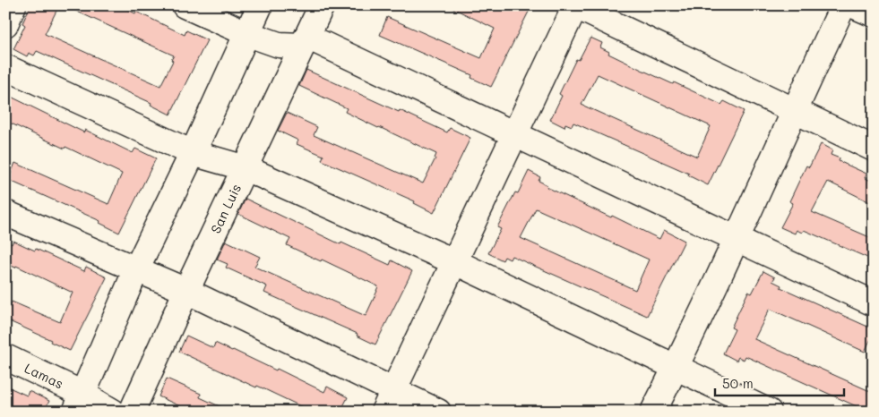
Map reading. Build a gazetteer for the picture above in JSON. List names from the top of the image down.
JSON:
{
  "streets": {
    "street": ["San Luis", "Lamas"]
  },
  "scale_bar": "50 m"
}
